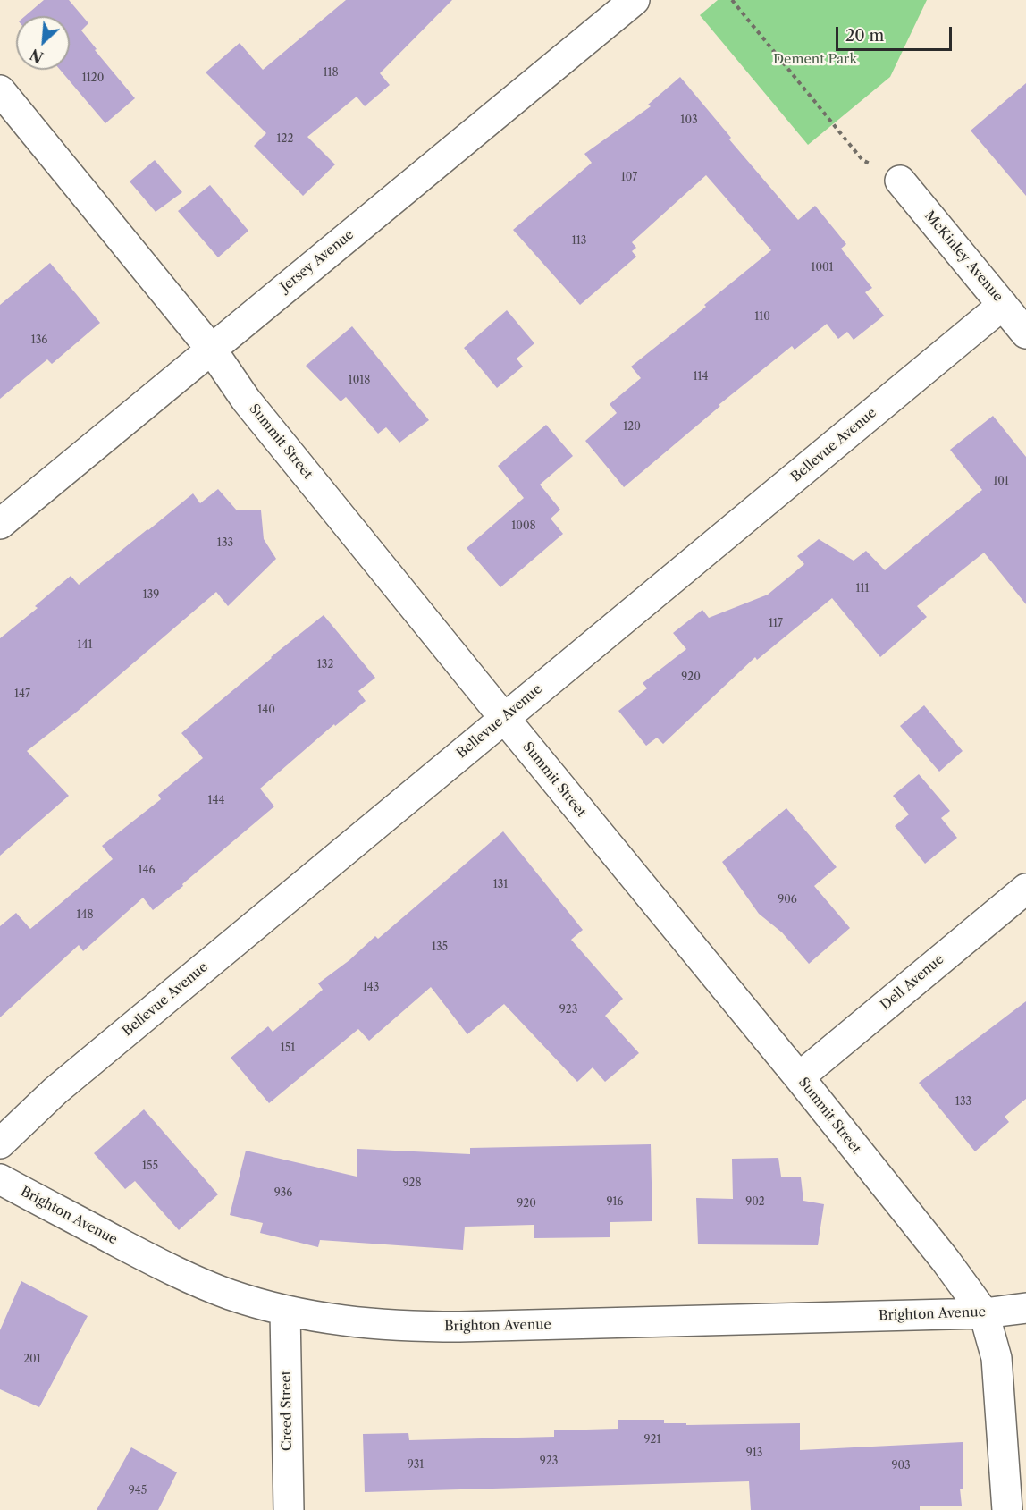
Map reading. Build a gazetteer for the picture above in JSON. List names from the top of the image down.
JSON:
{
  "streets": {
    "street": [
      "McKinley Avenue",
      "Jersey Avenue",
      "Summit Street",
      "Bellevue Avenue",
      "Dell Avenue",
      "Brighton Avenue",
      "Creed Street"
    ]
  },
  "crossings": [
    ["McKinley Avenue", "Bellevue Avenue"],
    ["Jersey Avenue", "Summit Street"],
    ["Summit Street", "Bellevue Avenue"],
    ["Summit Street", "Dell Avenue"],
    ["Summit Street", "Brighton Avenue"],
    ["Brighton Avenue", "Creed Street"]
  ],
  "parks": ["Dement Park"],
  "house_numbers": [
    "118",
    "1120",
    "103",
    "122",
    "107",
    "113",
    "1001",
    "110",
    "136",
    "114",
    "1018",
    "120",
    "101",
    "1008",
    "133",
    "111",
    "139",
    "117",
    "141",
    "132",
    "920",
    "147",
    "140",
    "144",
    "146",
    "131",
    "906",
    "148",
    "135",
    "143",
    "923",
    "151",
    "133",
    "155",
    "928",
    "936",
    "916",
    "902",
    "920",
    "201",
    "921",
    "913",
    "923",
    "931",
    "903",
    "945"
  ],
  "scale_bar": "20 m",
  "north": "bottom left"
}
